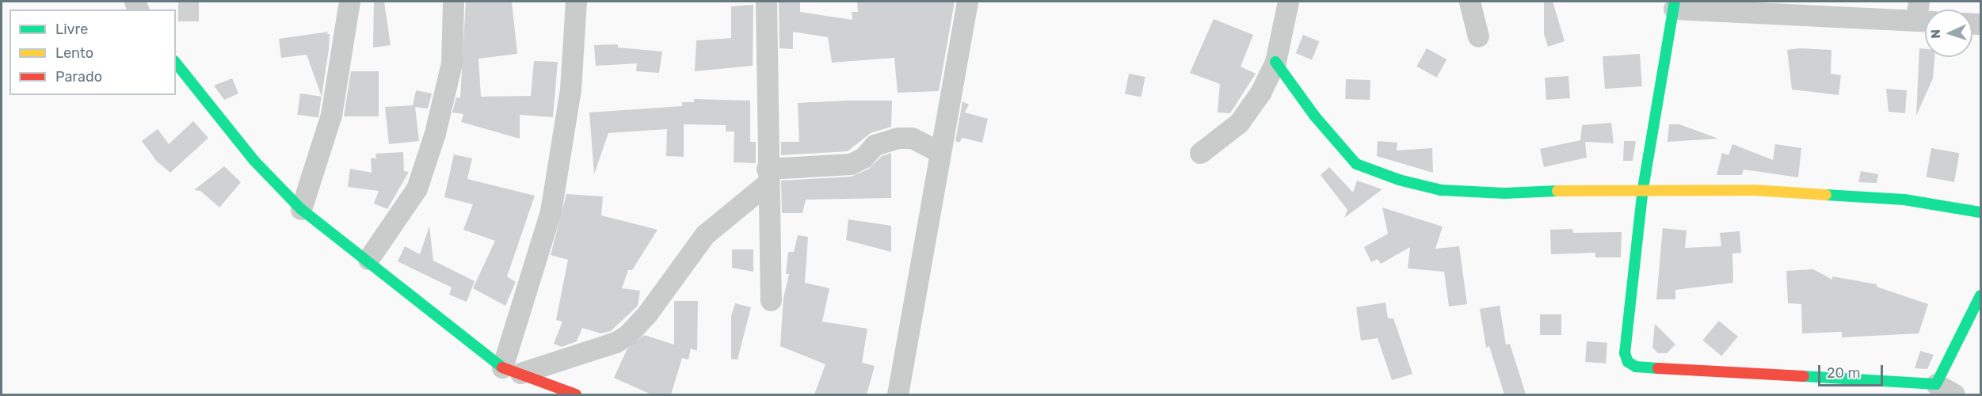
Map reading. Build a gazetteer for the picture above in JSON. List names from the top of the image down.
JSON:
{
  "legend": ["Livre", "Lento", "Parado"],
  "scale_bar": "20 m",
  "north": "left"
}
